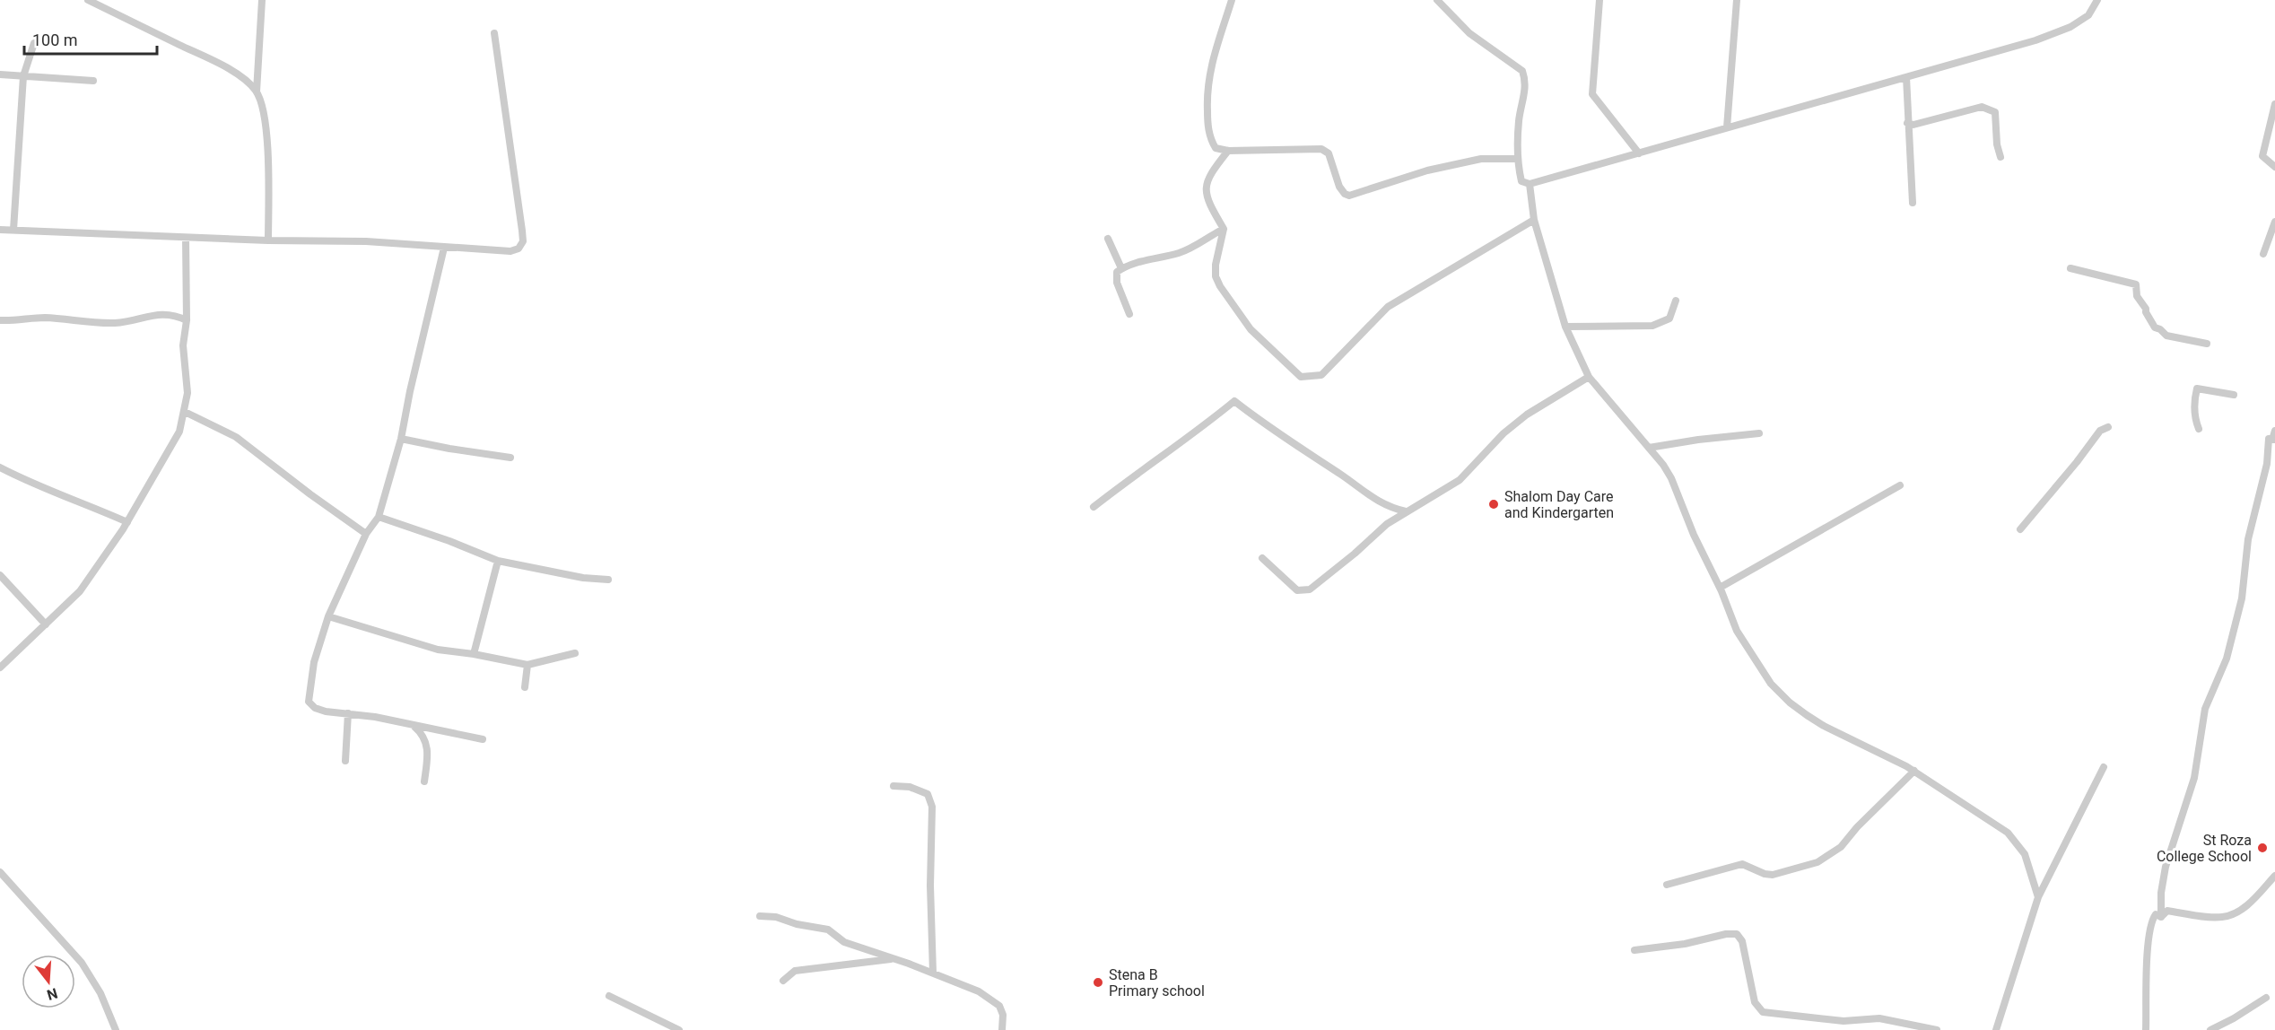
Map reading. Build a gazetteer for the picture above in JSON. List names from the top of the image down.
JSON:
{
  "places": ["Shalom Day Care and Kindergarten", "St Roza College School", "Stena B Primary school"],
  "scale_bar": "100 m",
  "north": "bottom"
}
